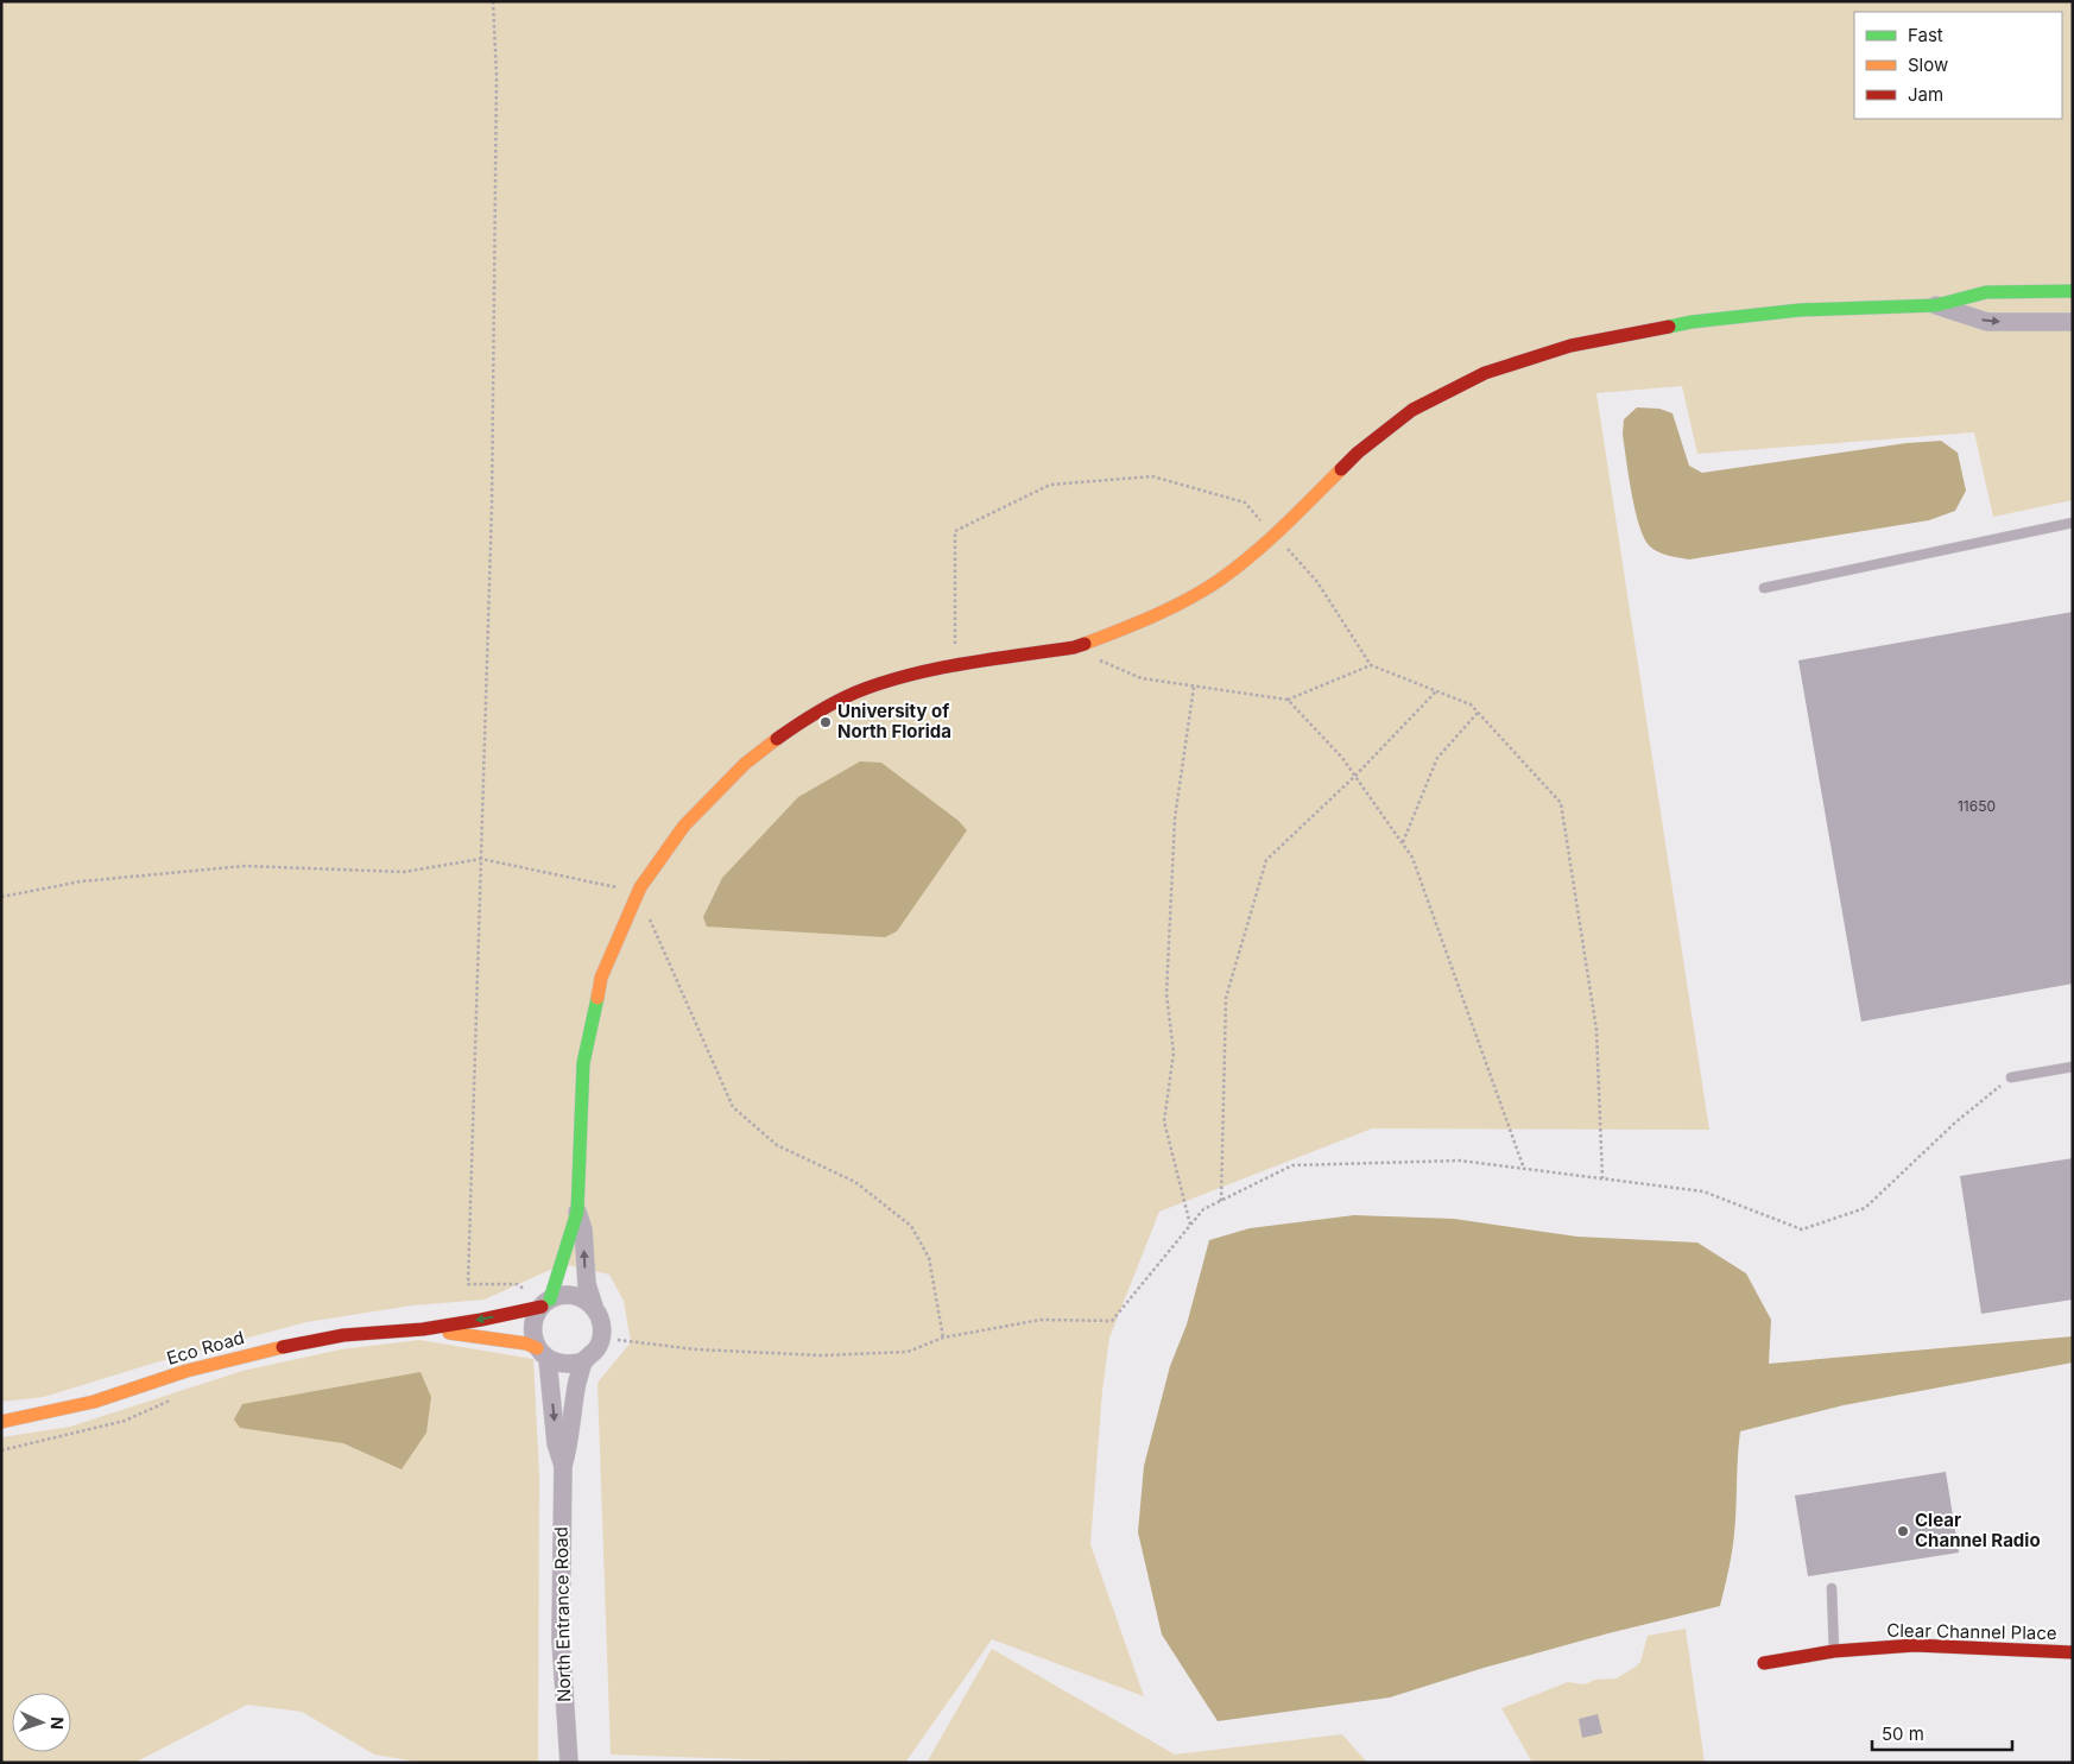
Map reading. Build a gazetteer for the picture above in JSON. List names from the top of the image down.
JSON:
{
  "streets": {
    "street": ["Eco Road", "North Entrance Road", "Clear Channel Place"]
  },
  "places": ["University of North Florida", "Clear Channel Radio"],
  "house_numbers": ["11650"],
  "legend": ["Fast", "Slow", "Jam"],
  "scale_bar": "50 m",
  "north": "right"
}
